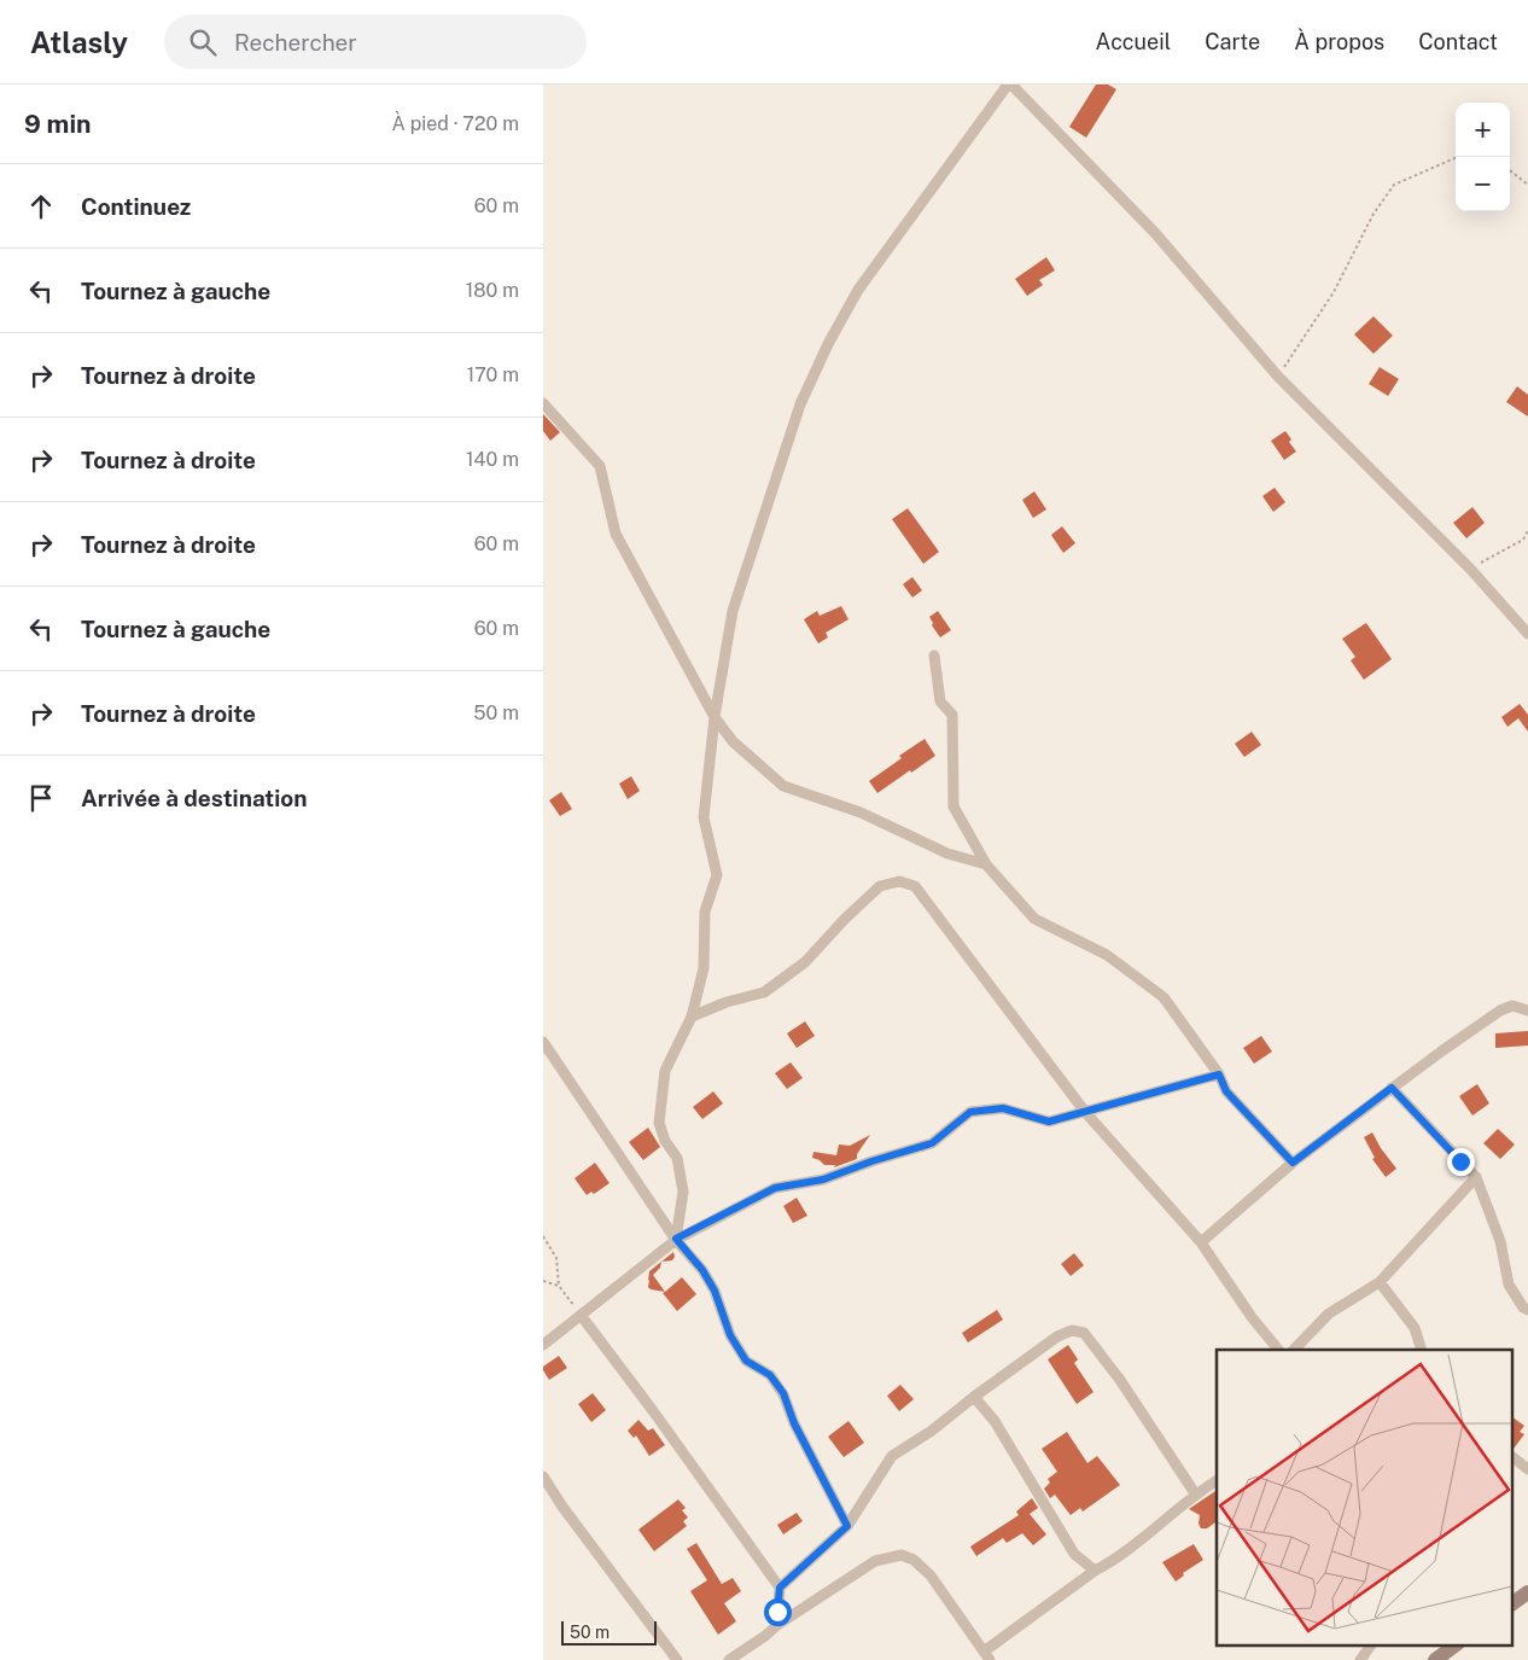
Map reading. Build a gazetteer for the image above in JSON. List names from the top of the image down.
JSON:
{
  "scale_bar": "50 m",
  "page": {
    "header": "Atlasly",
    "search": "Rechercher",
    "nav": [
      "Accueil",
      "Carte",
      "À propos",
      "Contact"
    ],
    "heading": ["9 min", "À pied · 720 m"],
    "map_buttons": ["+", "−"],
    "list": [
      ["Continuez", "60 m"],
      ["Tournez à gauche", "180 m"],
      ["Tournez à droite", "170 m"],
      ["Tournez à droite", "140 m"],
      ["Tournez à droite", "60 m"],
      ["Tournez à gauche", "60 m"],
      ["Tournez à droite", "50 m"],
      "Arrivée à destination"
    ],
    "scale": "50 m"
  }
}
